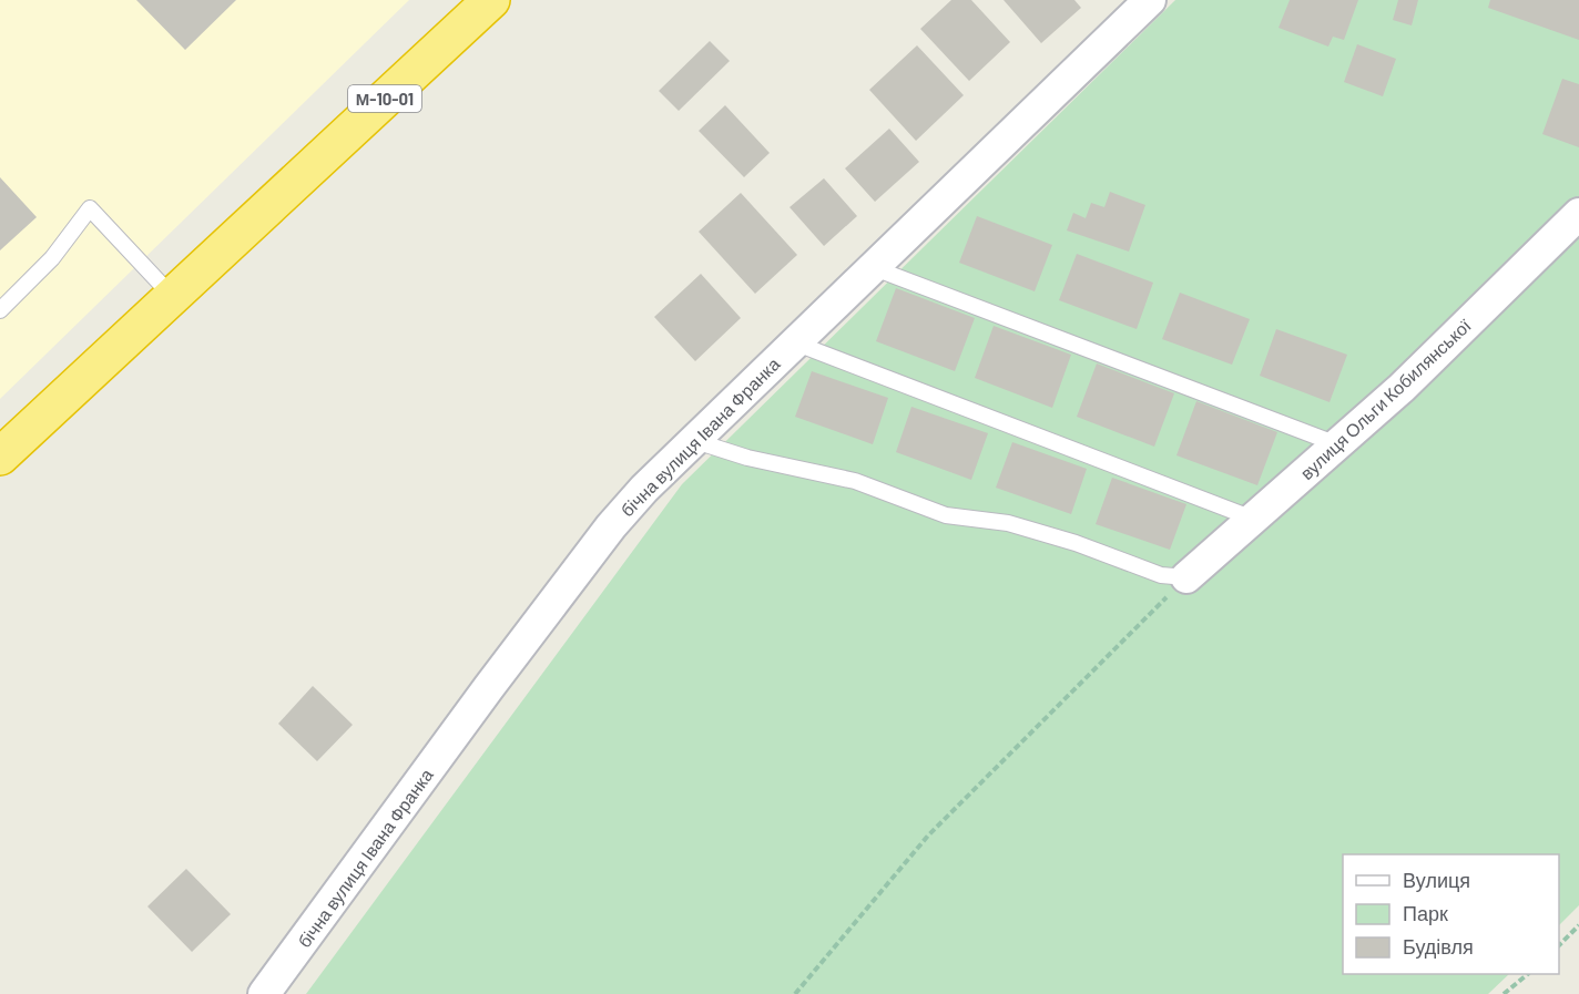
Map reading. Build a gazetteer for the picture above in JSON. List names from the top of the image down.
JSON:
{
  "streets": {
    "highway": ["М-10-01"],
    "street": ["вулиця Ольги Кобилянської", "бічна вулиця Івана Франка"]
  },
  "legend": ["Вулиця", "Парк", "Будівля"]
}
